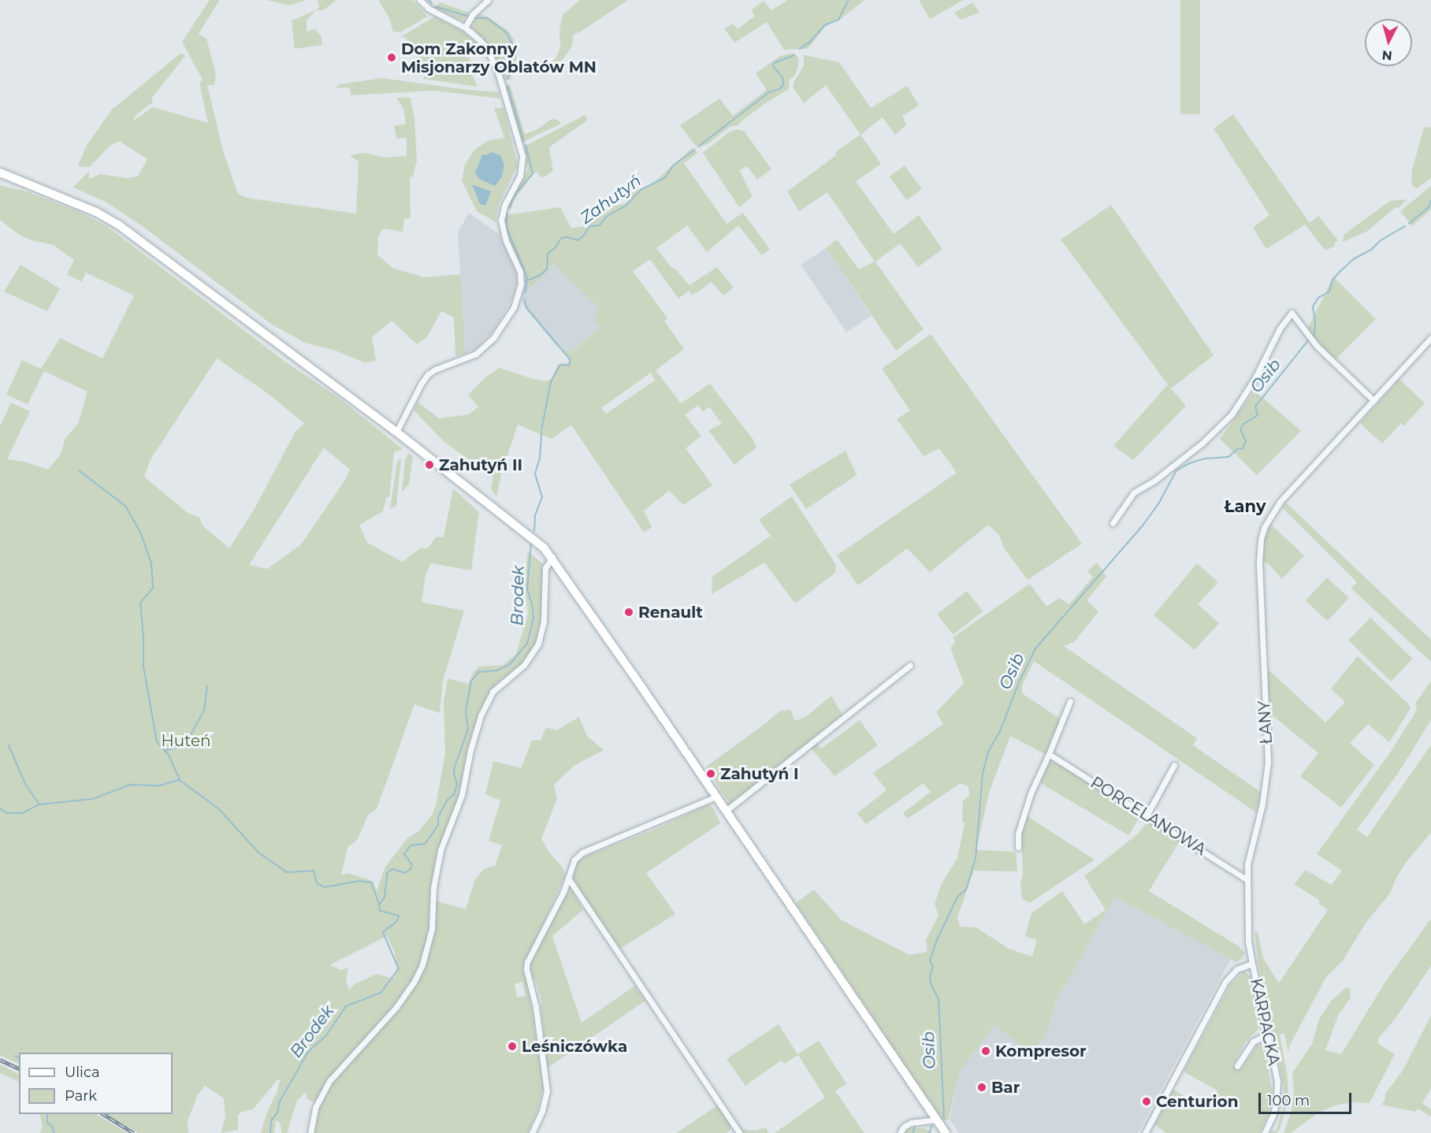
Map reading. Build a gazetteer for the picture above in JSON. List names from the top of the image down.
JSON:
{
  "streets": {
    "street": ["ŁANY", "PORCELANOWA", "KARPACKA"]
  },
  "crossings": [
    ["ŁANY", "PORCELANOWA"],
    ["ŁANY", "KARPACKA"]
  ],
  "districts": ["Łany"],
  "water": ["Zahutyń", "Osib", "Brodek"],
  "parks": ["Huteń"],
  "places": [
    "Dom Zakonny Misjonarzy Oblatów MN",
    "Zahutyń II",
    "Renault",
    "Zahutyń I",
    "Leśniczówka",
    "Kompresor",
    "Bar",
    "Centurion"
  ],
  "legend": ["Ulica", "Park"],
  "scale_bar": "100 m",
  "north": "bottom"
}
